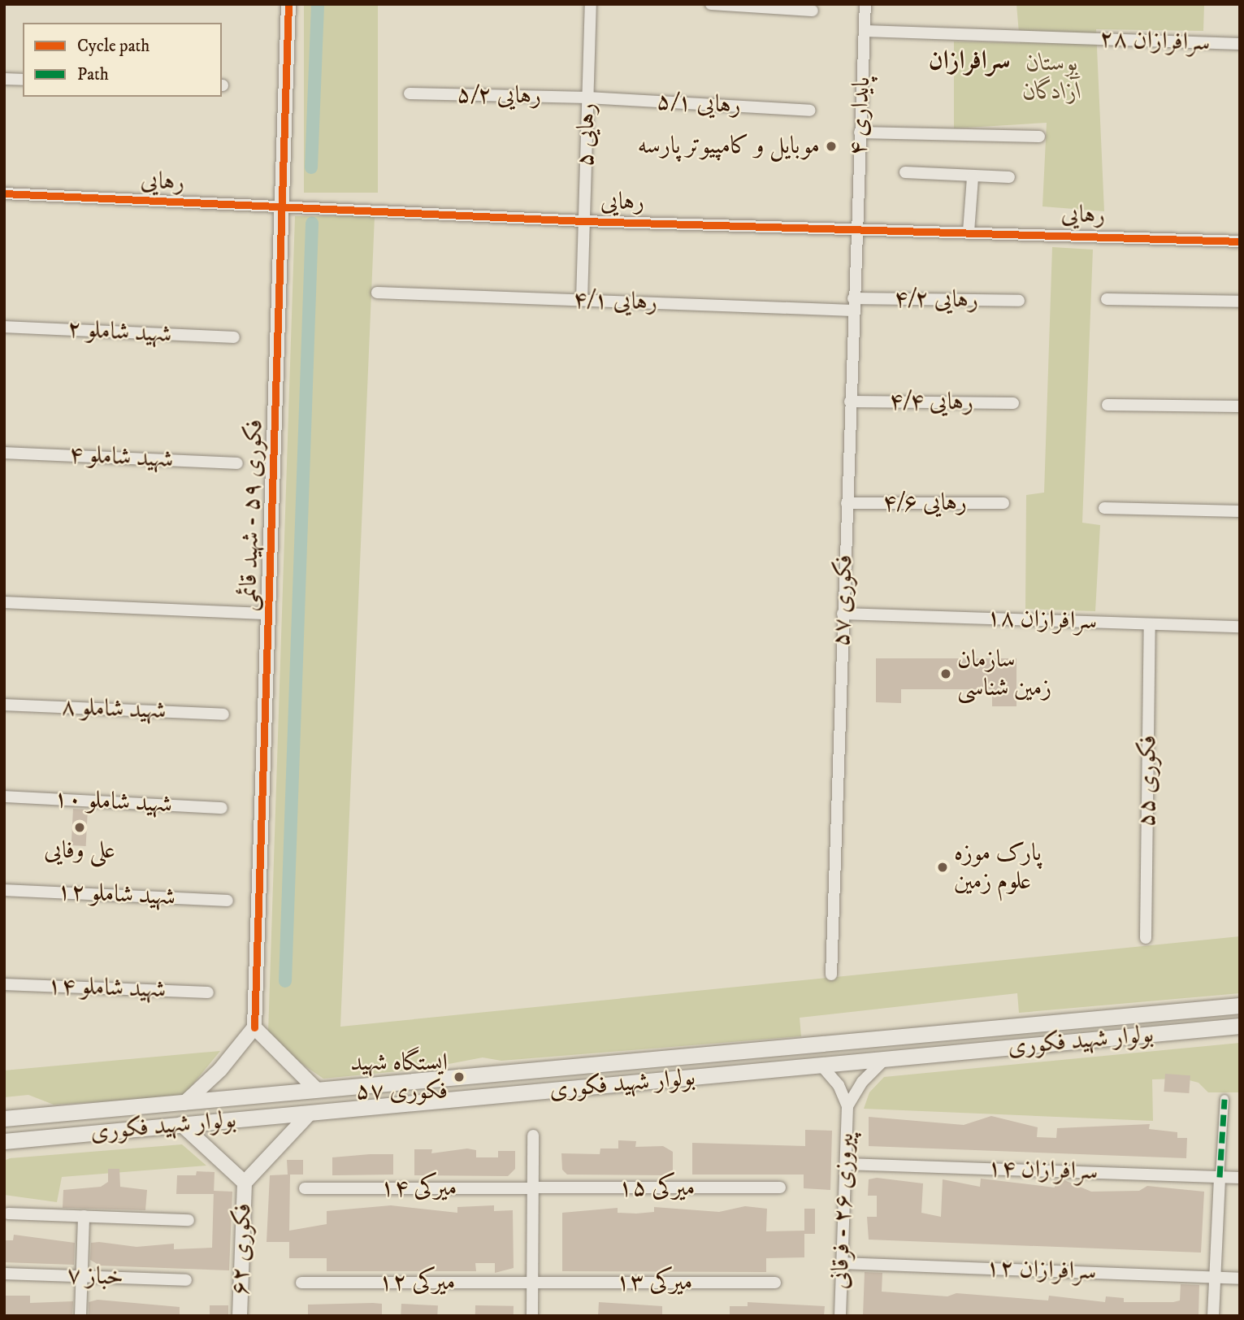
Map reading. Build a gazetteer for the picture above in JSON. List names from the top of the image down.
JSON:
{
  "streets": {
    "main road": ["بولوار شهید فکوری"],
    "street": [
      "سرافرازان ۲۸",
      "رهایی ۵/۲",
      "رهایی ۵/۱",
      "پایداری ۴",
      "رهایی ۵",
      "رهایی",
      "رهایی ۴/۲",
      "رهایی ۴/۱",
      "شهید شاملو ۲",
      "رهایی ۴/۴",
      "شهید شاملو ۴",
      "رهایی ۴/۶",
      "فکوری ۵۹ - شهید قائمی",
      "فکوری ۵۷",
      "سرافرازان ۱۸",
      "شهید شاملو ۸",
      "فکوری ۵۵",
      "شهید شاملو ۱۰",
      "شهید شاملو ۱۲",
      "شهید شاملو ۱۴",
      "سرافرازان ۱۴",
      "میرکی ۱۴",
      "میرکی ۱۵",
      "پیروزی ۲۶ - فرقانی",
      "فکوری ۶۲",
      "سرافرازان ۱۲",
      "خباز ۷",
      "میرکی ۱۲",
      "میرکی ۱۳"
    ]
  },
  "crossings": [
    ["سرافرازان ۲۸", "پایداری ۴"],
    ["رهایی ۵/۲", "رهایی ۵/۱"],
    ["رهایی ۵/۲", "رهایی ۵"],
    ["رهایی ۵/۱", "رهایی ۵"],
    ["پایداری ۴", "رهایی"],
    ["پایداری ۴", "فکوری ۵۷"],
    ["رهایی ۵", "رهایی"],
    ["رهایی ۵", "رهایی ۴/۱"],
    ["رهایی", "فکوری ۵۹ - شهید قائمی"],
    ["رهایی", "فکوری ۵۷"],
    ["رهایی ۴/۲", "رهایی ۴/۱"],
    ["رهایی ۴/۲", "فکوری ۵۷"],
    ["رهایی ۴/۱", "فکوری ۵۷"],
    ["رهایی ۴/۴", "فکوری ۵۷"],
    ["رهایی ۴/۶", "فکوری ۵۷"],
    ["فکوری ۵۷", "سرافرازان ۱۸"],
    ["سرافرازان ۱۸", "فکوری ۵۵"],
    ["سرافرازان ۱۴", "پیروزی ۲۶ - فرقانی"],
    ["میرکی ۱۴", "میرکی ۱۵"],
    ["پیروزی ۲۶ - فرقانی", "سرافرازان ۱۲"],
    ["میرکی ۱۲", "میرکی ۱۳"]
  ],
  "districts": ["سرافرازان"],
  "parks": ["بوستان آزادگان"],
  "places": [
    "موبایل و کامپیوتر پارسه",
    "سازمان زمین شناسی",
    "علی وفایی",
    "پارک موزه علوم زمین",
    "ایستگاه شهید فکوری ۵۷"
  ],
  "legend": ["Cycle path", "Path"]
}
